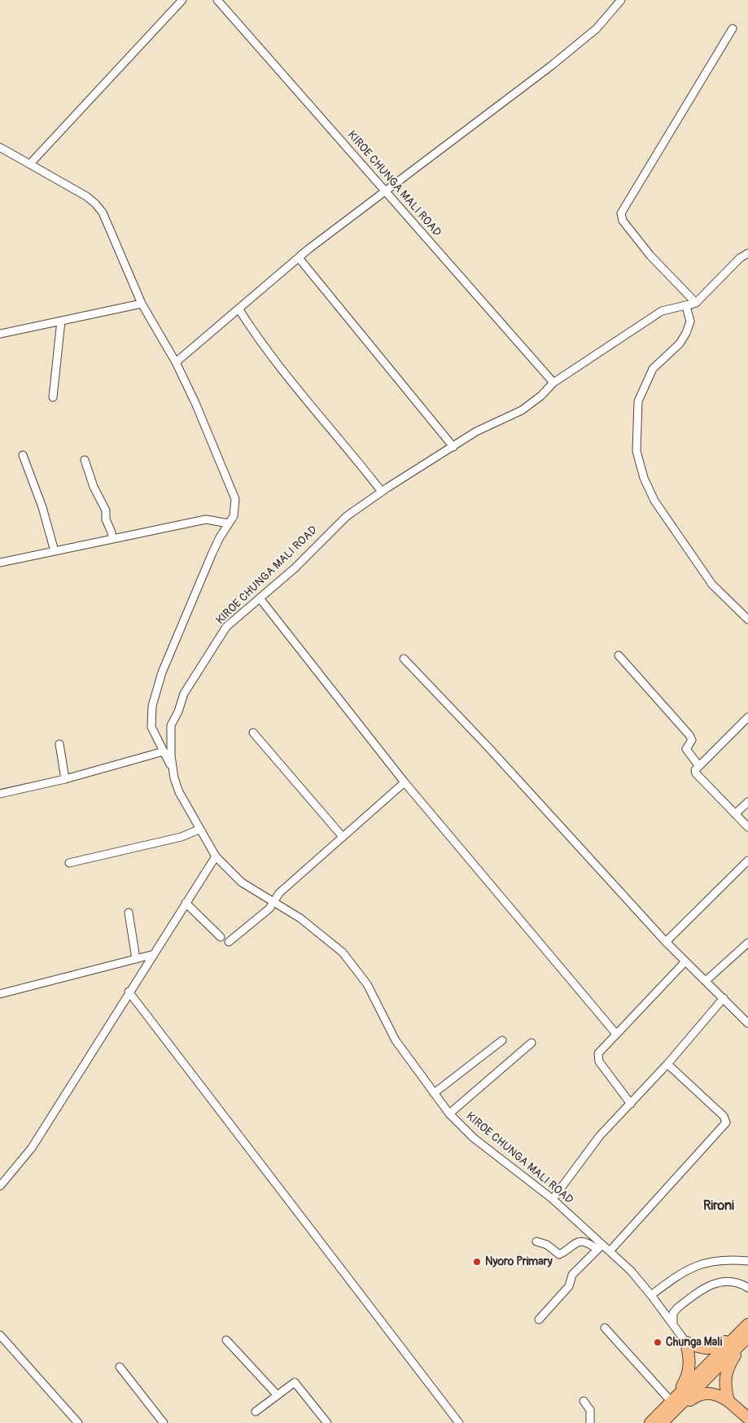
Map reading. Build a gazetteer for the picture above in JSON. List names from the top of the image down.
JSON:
{
  "streets": {
    "street": ["KIROE CHUNGA MALI ROAD"]
  },
  "districts": ["Rironi"],
  "places": ["Nyoro Primary", "Chunga Mali"]
}
